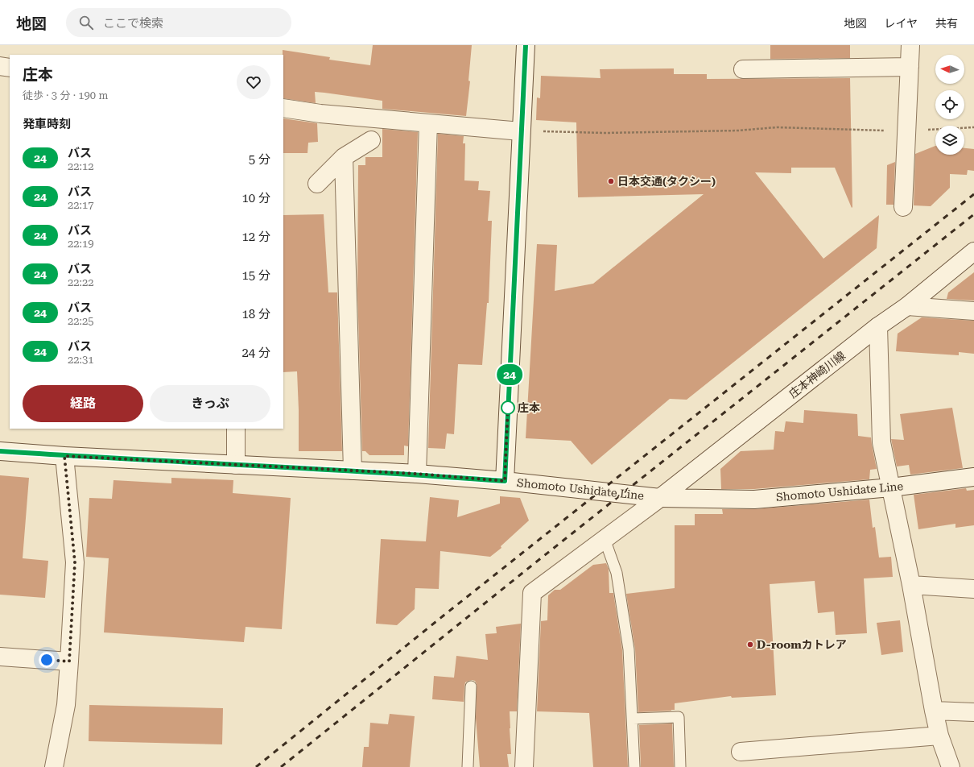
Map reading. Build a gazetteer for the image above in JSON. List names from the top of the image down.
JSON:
{
  "streets": {
    "street": ["庄本神崎川線", "Shomoto Ushidate Line"]
  },
  "crossings": [
    ["庄本神崎川線", "Shomoto Ushidate Line"]
  ],
  "places": ["日本交通(タクシー)", "庄本", "D-roomカトレア"],
  "lines": ["bus line 24"],
  "north": "left",
  "page": {
    "header": "地図",
    "search": "ここで検索",
    "nav": ["地図", "レイヤ", "共有"],
    "on_map": "24",
    "heading": [
      ["庄本", "徒歩 · 3 分 · 190 m"],
      "発車時刻"
    ],
    "list": [
      {
        "mark": "24",
        "name": "バス",
        "note": "22:12",
        "value": "5 分"
      },
      {
        "mark": "24",
        "name": "バス",
        "note": "22:17",
        "value": "10 分"
      },
      {
        "mark": "24",
        "name": "バス",
        "note": "22:19",
        "value": "12 分"
      },
      {
        "mark": "24",
        "name": "バス",
        "note": "22:22",
        "value": "15 分"
      },
      {
        "mark": "24",
        "name": "バス",
        "note": "22:25",
        "value": "18 分"
      },
      {
        "mark": "24",
        "name": "バス",
        "note": "22:31",
        "value": "24 分"
      }
    ],
    "buttons": ["経路", "きっぷ"]
  }
}
